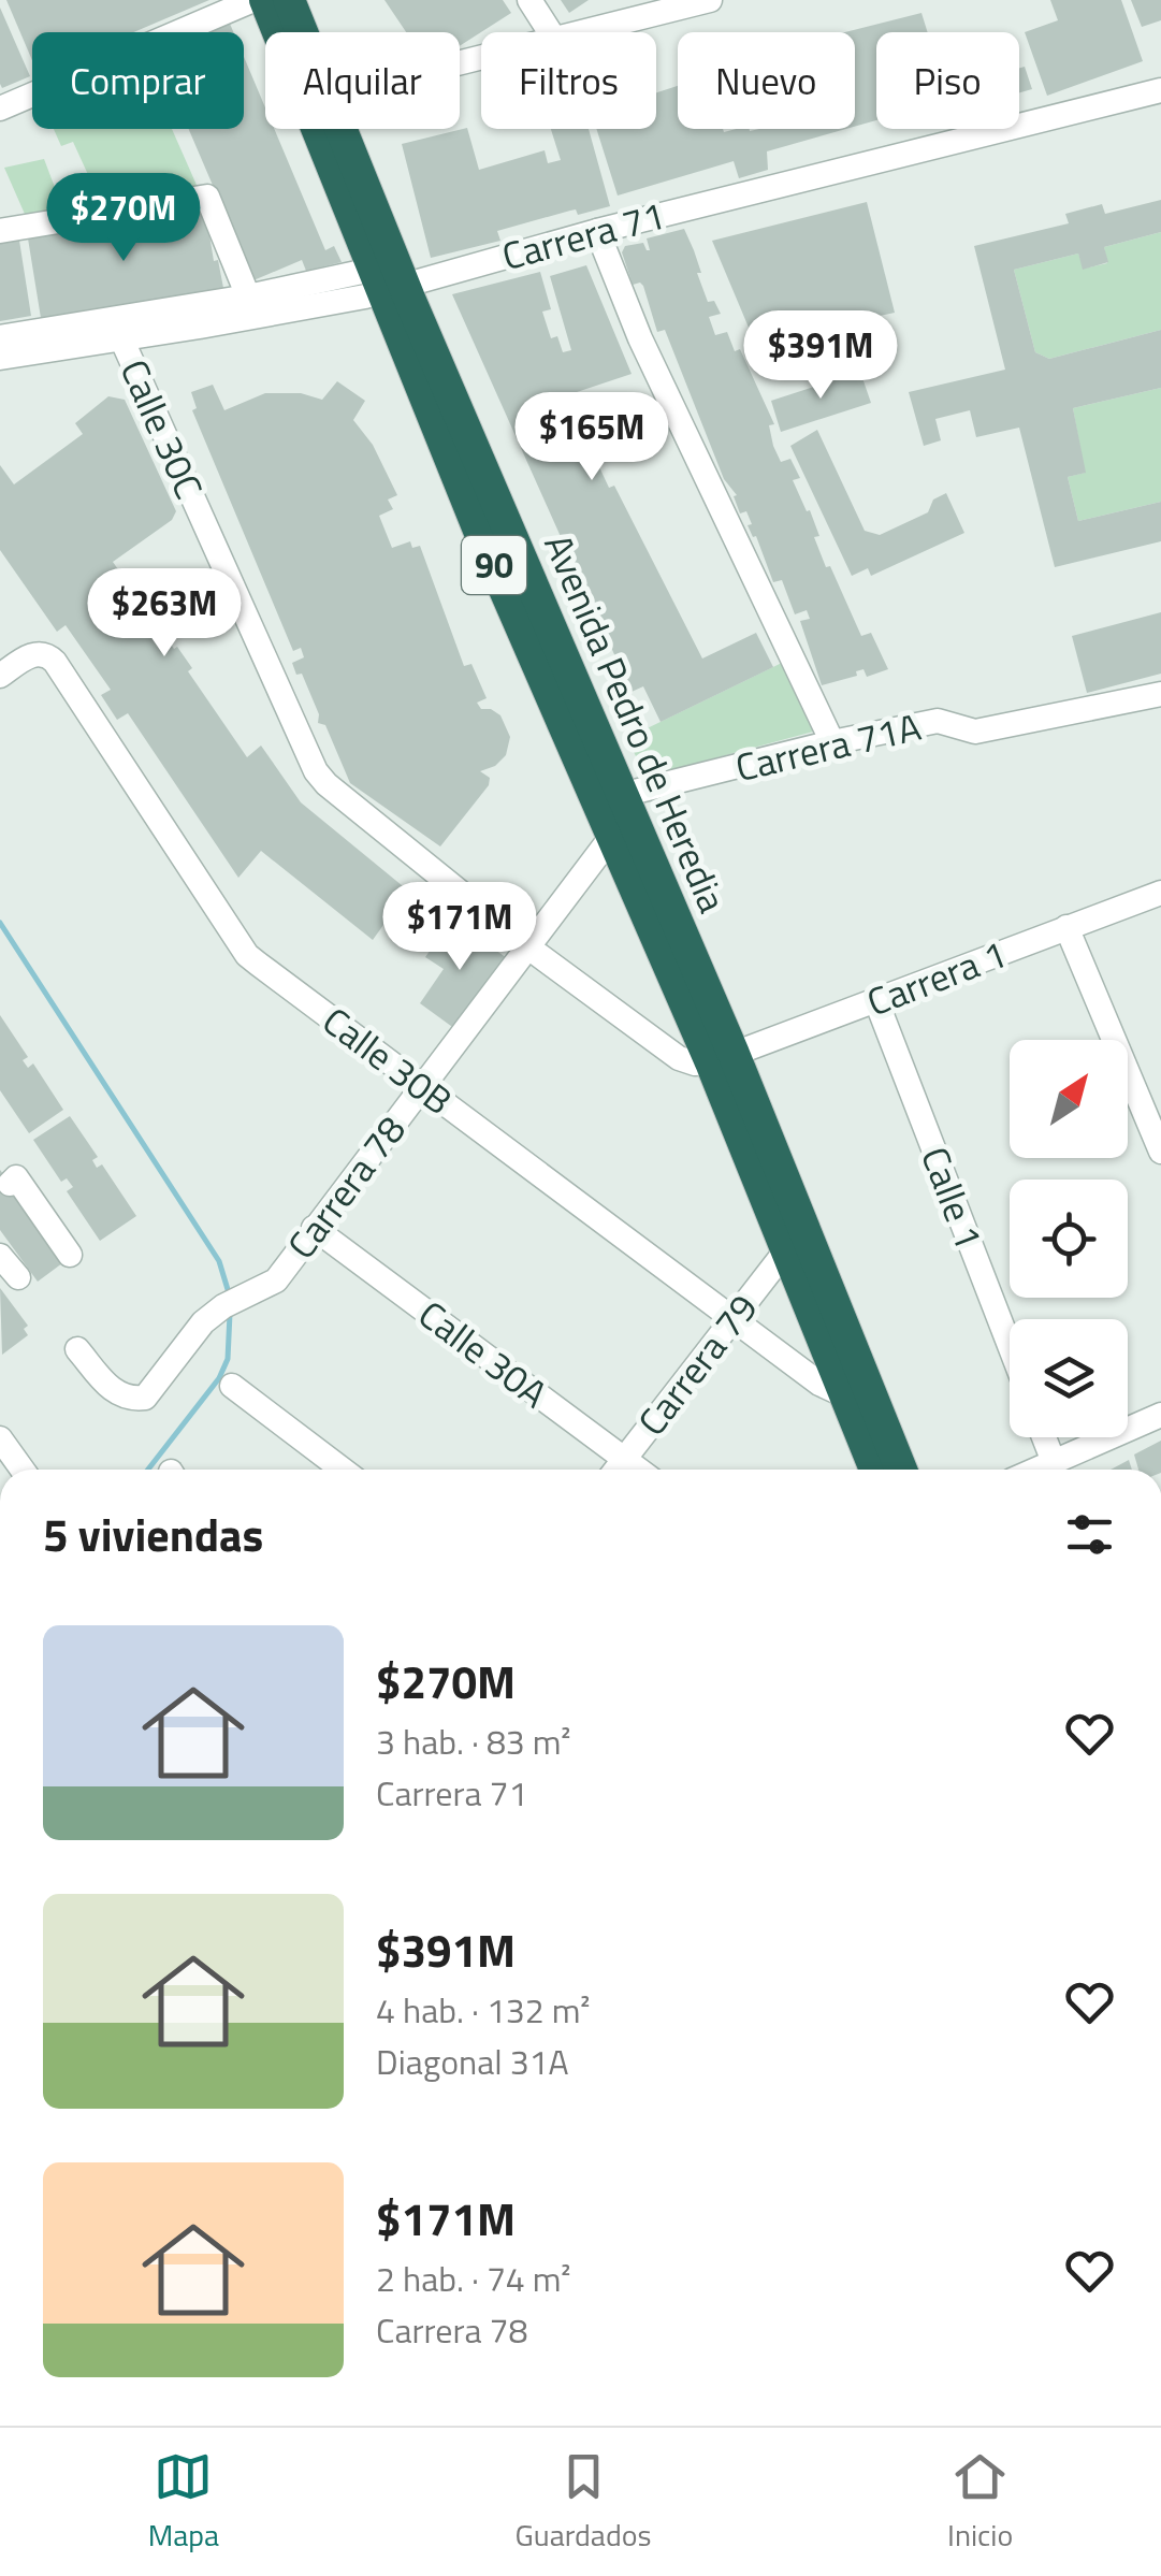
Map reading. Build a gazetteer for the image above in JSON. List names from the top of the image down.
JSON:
{
  "streets": {
    "highway": ["90", "Avenida Pedro de Heredia"],
    "street": [
      "Carrera 71",
      "Calle 30C",
      "Carrera 71A",
      "Carrera 1",
      "Calle 30B",
      "Carrera 78",
      "Calle 1",
      "Calle 30A",
      "Carrera 79"
    ]
  },
  "crossings": [
    ["Carrera 71", "Calle 30C"],
    ["Carrera 71", "Avenida Pedro de Heredia"],
    ["Calle 30C", "Avenida Pedro de Heredia"],
    ["Calle 30C", "Carrera 1"],
    ["Calle 30C", "Carrera 78"],
    ["Avenida Pedro de Heredia", "Carrera 71A"],
    ["Avenida Pedro de Heredia", "Carrera 1"],
    ["Avenida Pedro de Heredia", "Calle 30B"],
    ["Avenida Pedro de Heredia", "Carrera 78"],
    ["Avenida Pedro de Heredia", "Carrera 79"],
    ["Carrera 1", "Calle 1"],
    ["Calle 30B", "Carrera 78"],
    ["Calle 30B", "Carrera 79"],
    ["Carrera 78", "Calle 30A"],
    ["Calle 30A", "Carrera 79"]
  ],
  "north": "top right",
  "page": {
    "chip": [
      "Comprar",
      "Alquilar",
      "Filtros",
      "Nuevo",
      "Piso"
    ],
    "price": [
      "$270M",
      "$391M",
      "$165M",
      "$263M",
      "$171M"
    ],
    "heading": "5 viviendas",
    "list": [
      {
        "name": "$270M",
        "note": "3 hab. · 83 m² · Carrera 71"
      },
      {
        "name": "$391M",
        "note": "4 hab. · 132 m² · Diagonal 31A"
      },
      {
        "name": "$171M",
        "note": "2 hab. · 74 m² · Carrera 78"
      }
    ],
    "tabs": ["Mapa", "Guardados", "Inicio"]
  }
}
